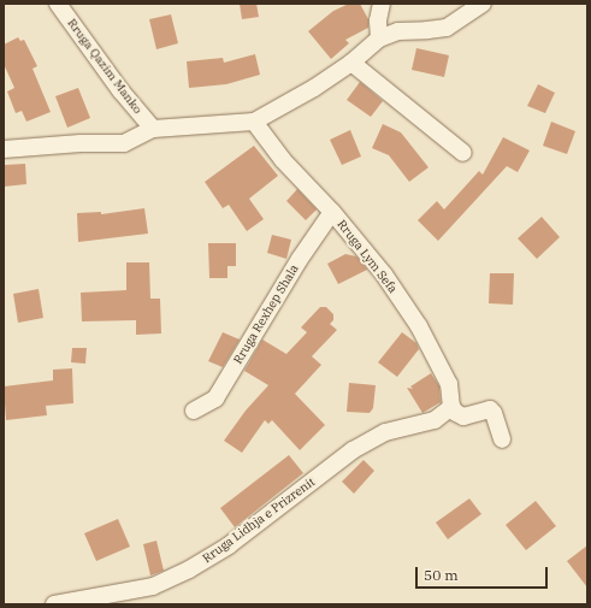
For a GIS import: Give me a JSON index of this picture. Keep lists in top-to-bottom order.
{
  "streets": {
    "street": [
      "Rruga Qazim Manko",
      "Rruga Lym Sefa",
      "Rruga Rexhep Shala",
      "Rruga Lidhja e Prizrenit"
    ]
  },
  "crossings": [
    ["Rruga Lym Sefa", "Rruga Rexhep Shala"],
    ["Rruga Lym Sefa", "Rruga Lidhja e Prizrenit"]
  ],
  "scale_bar": "50 m"
}
